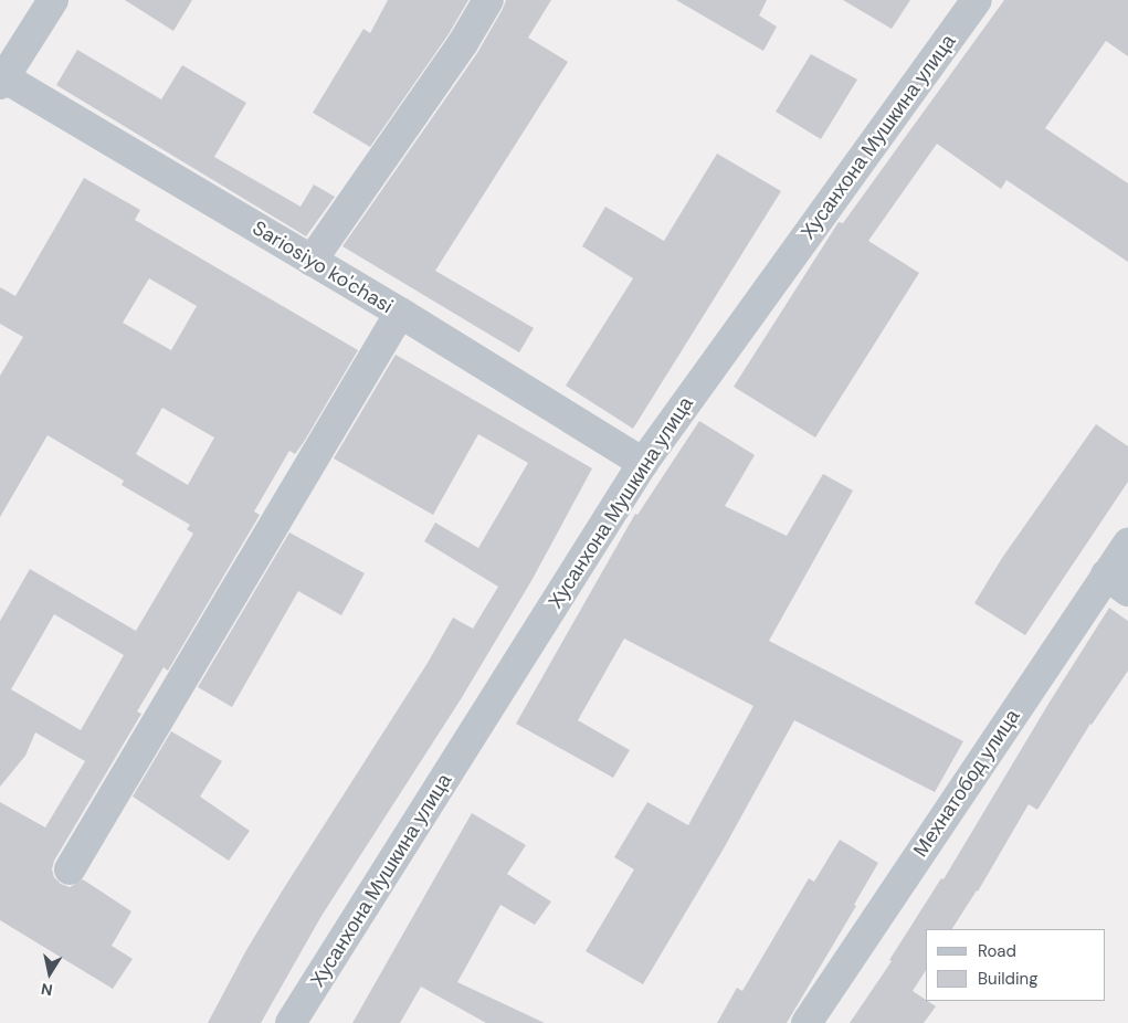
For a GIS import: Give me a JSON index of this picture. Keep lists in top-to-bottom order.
{
  "streets": {
    "street": ["Хусанхона Мушкина улица", "Sariosiyo ko'chasi", "Мехнатобод улица"]
  },
  "crossings": [
    ["Хусанхона Мушкина улица", "Sariosiyo ko'chasi"]
  ],
  "legend": ["Road", "Building"],
  "north": "bottom"
}
